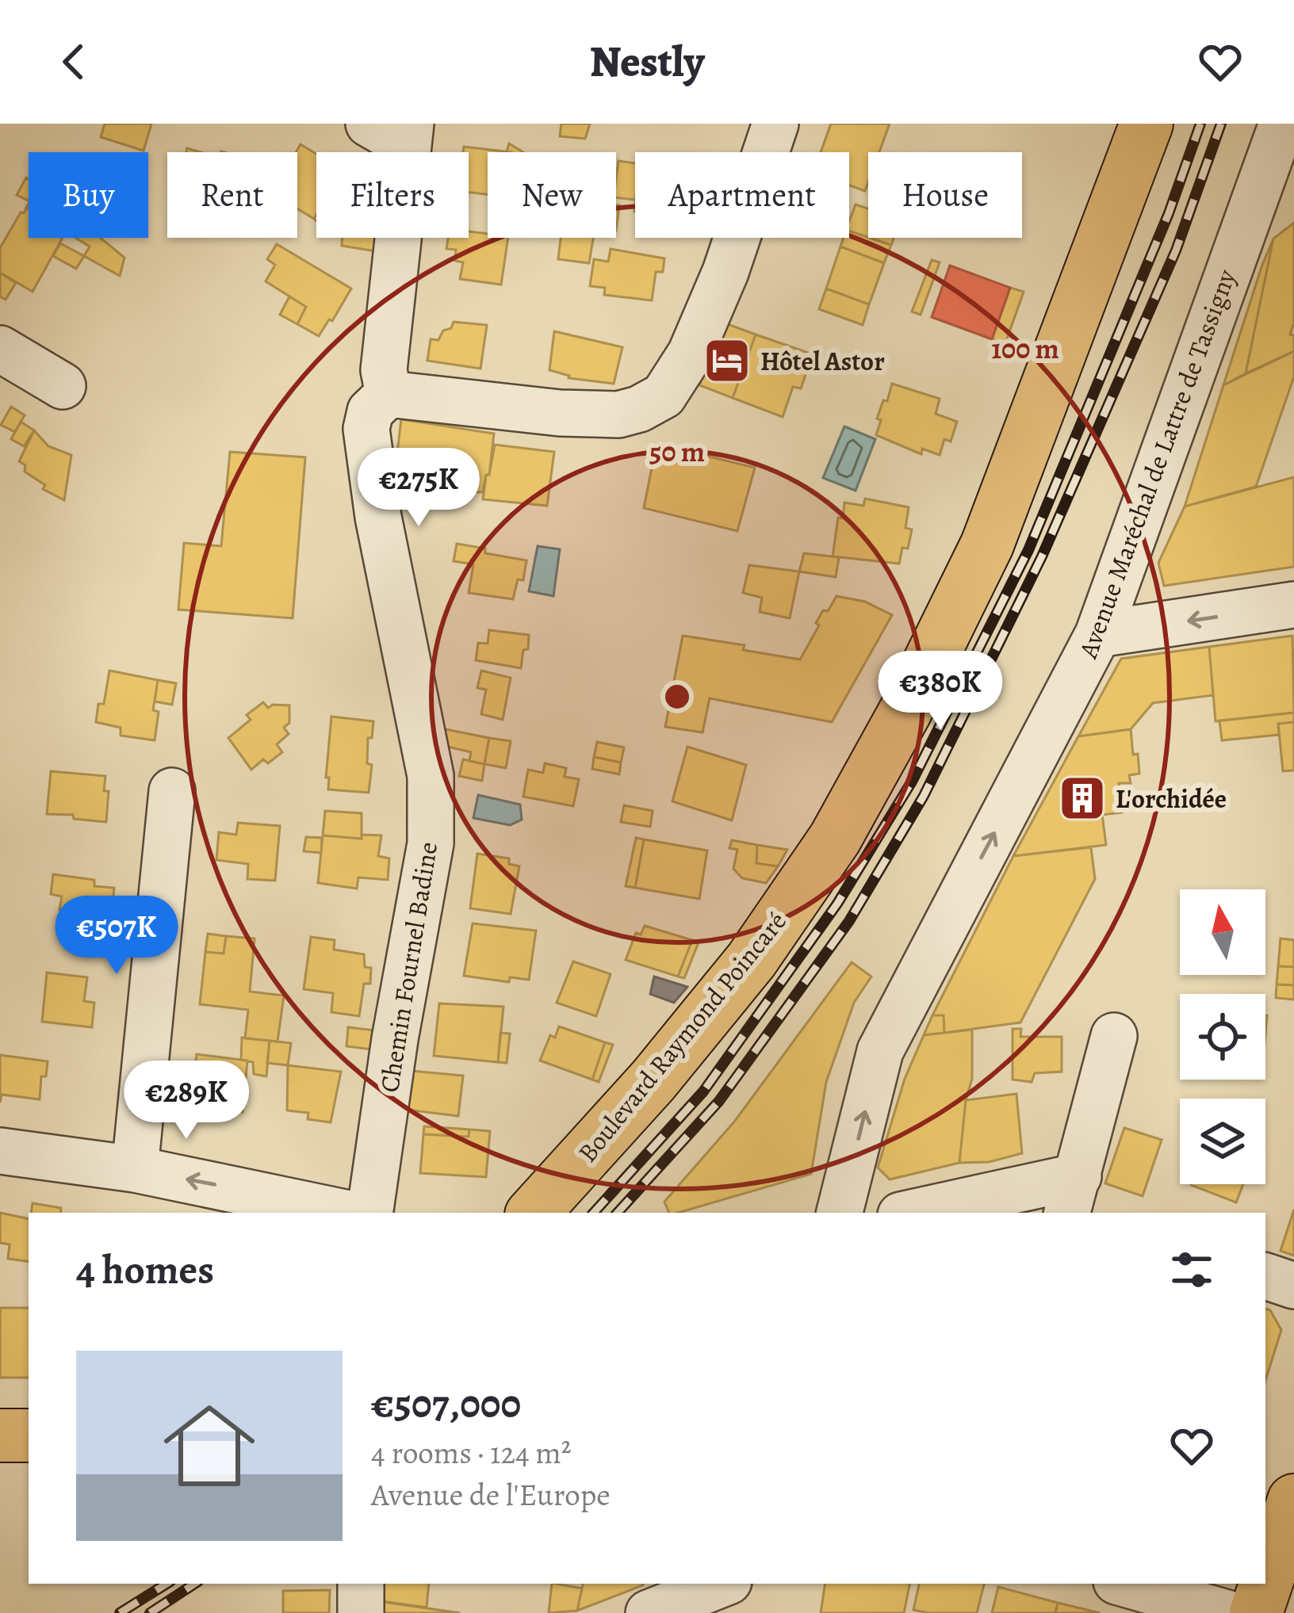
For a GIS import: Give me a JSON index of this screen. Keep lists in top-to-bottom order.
{
  "streets": {
    "main road": ["Boulevard Raymond Poincaré"],
    "street": ["Avenue Maréchal de Lattre de Tassigny", "Chemin Fournel Badine"]
  },
  "one_way": ["Avenue Maréchal de Lattre de Tassigny"],
  "places": {
    "hotel": ["Hôtel Astor"],
    "building": ["L'orchidée"]
  },
  "north": "top",
  "page": {
    "header": "Nestly",
    "chip": [
      "Buy",
      "Rent",
      "Filters",
      "New",
      "Apartment",
      "House"
    ],
    "price": [
      "€275K",
      "€380K",
      "€507K",
      "€289K"
    ],
    "heading": "4 homes",
    "list": [
      {
        "name": "€507,000",
        "note": "4 rooms · 124 m² · Avenue de l'Europe"
      }
    ]
  },
  "rings": ["100 m", "50 m"]
}
